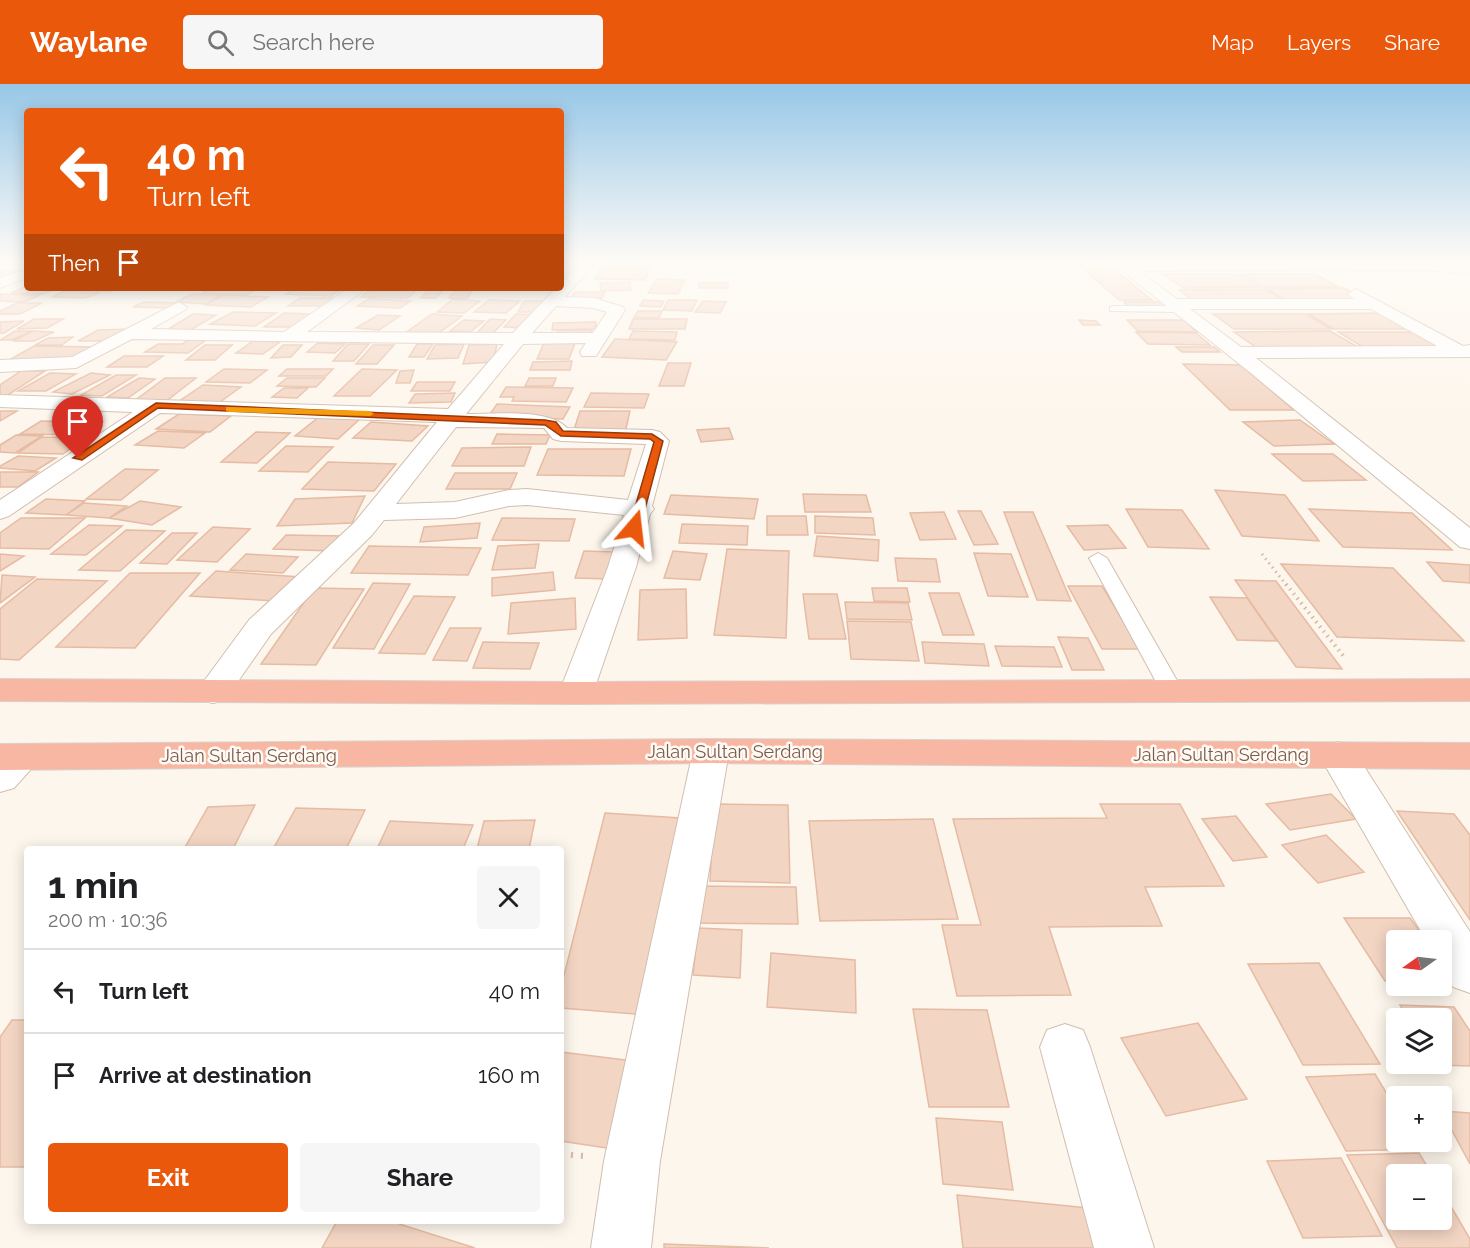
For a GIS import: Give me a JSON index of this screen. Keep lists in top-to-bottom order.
{
  "streets": {
    "highway": ["Jalan Sultan Serdang"]
  },
  "north": "left",
  "page": {
    "header": "Waylane",
    "search": "Search here",
    "nav": ["Map", "Layers", "Share"],
    "turn": ["40 m", "Turn left"],
    "then": "Then",
    "heading": ["1 min", "200 m · 10:36"],
    "map_buttons": ["+", "−"],
    "list": [
      {
        "name": "Turn left",
        "value": "40 m"
      },
      {
        "name": "Arrive at destination",
        "value": "160 m"
      }
    ],
    "buttons": ["Exit", "Share"]
  }
}
